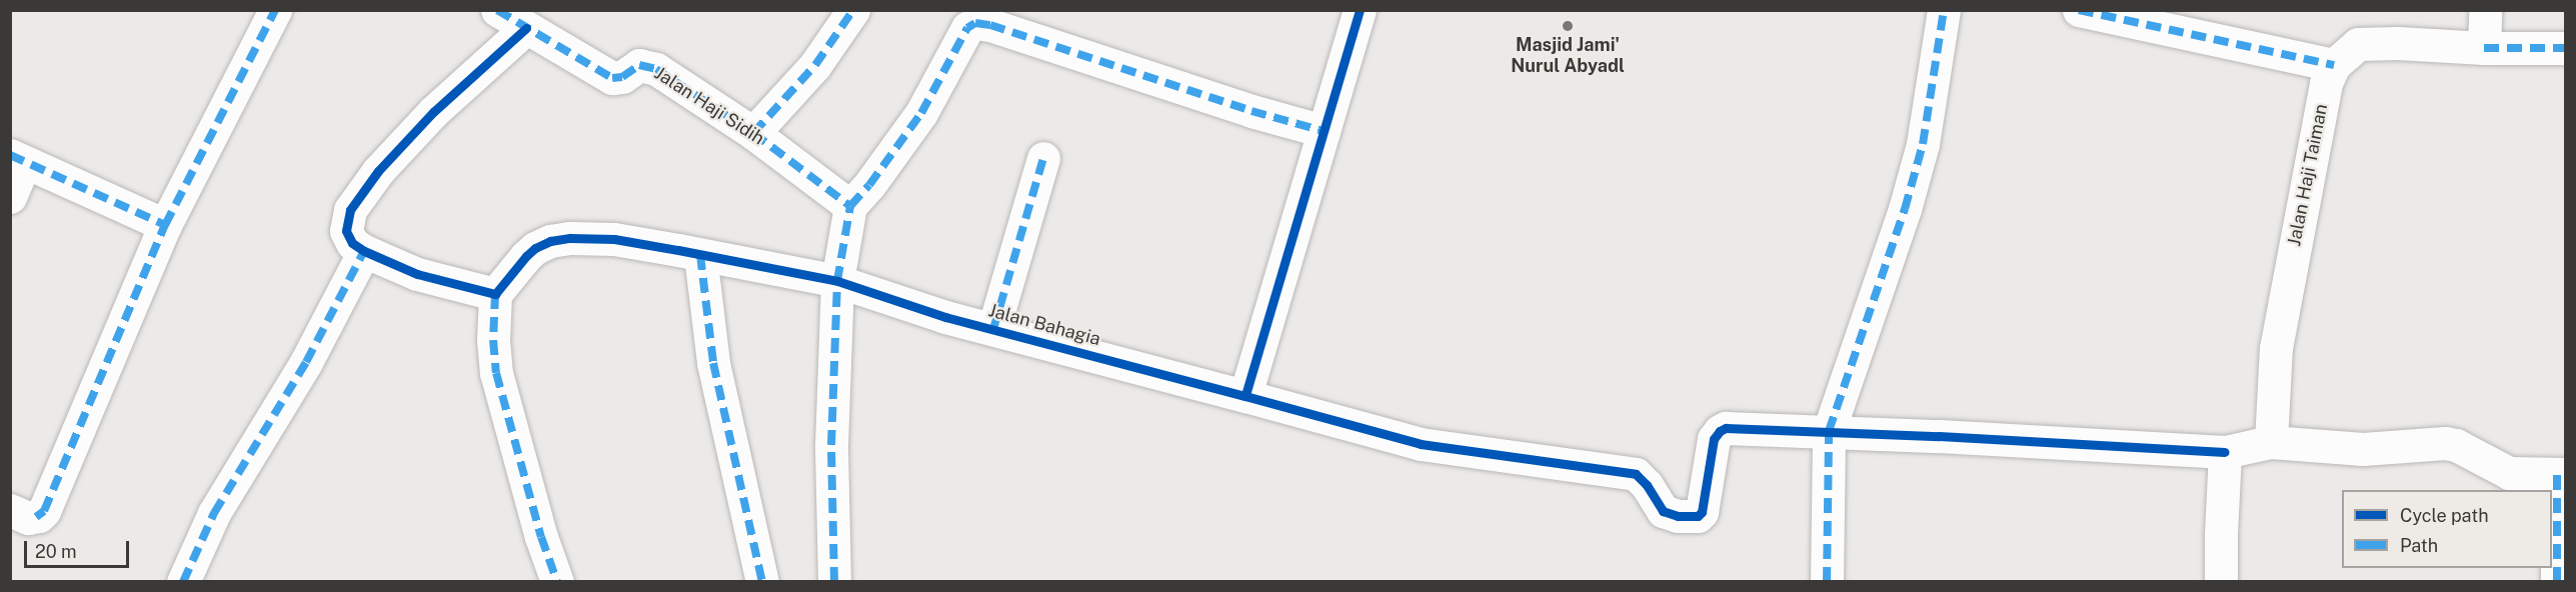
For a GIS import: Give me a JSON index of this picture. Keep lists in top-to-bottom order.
{
  "streets": {
    "street": ["Jalan Haji Sidih", "Jalan Haji Taiman", "Jalan Bahagia"]
  },
  "places": ["Masjid Jami' Nurul Abyadl"],
  "legend": ["Cycle path", "Path"],
  "scale_bar": "20 m"
}
